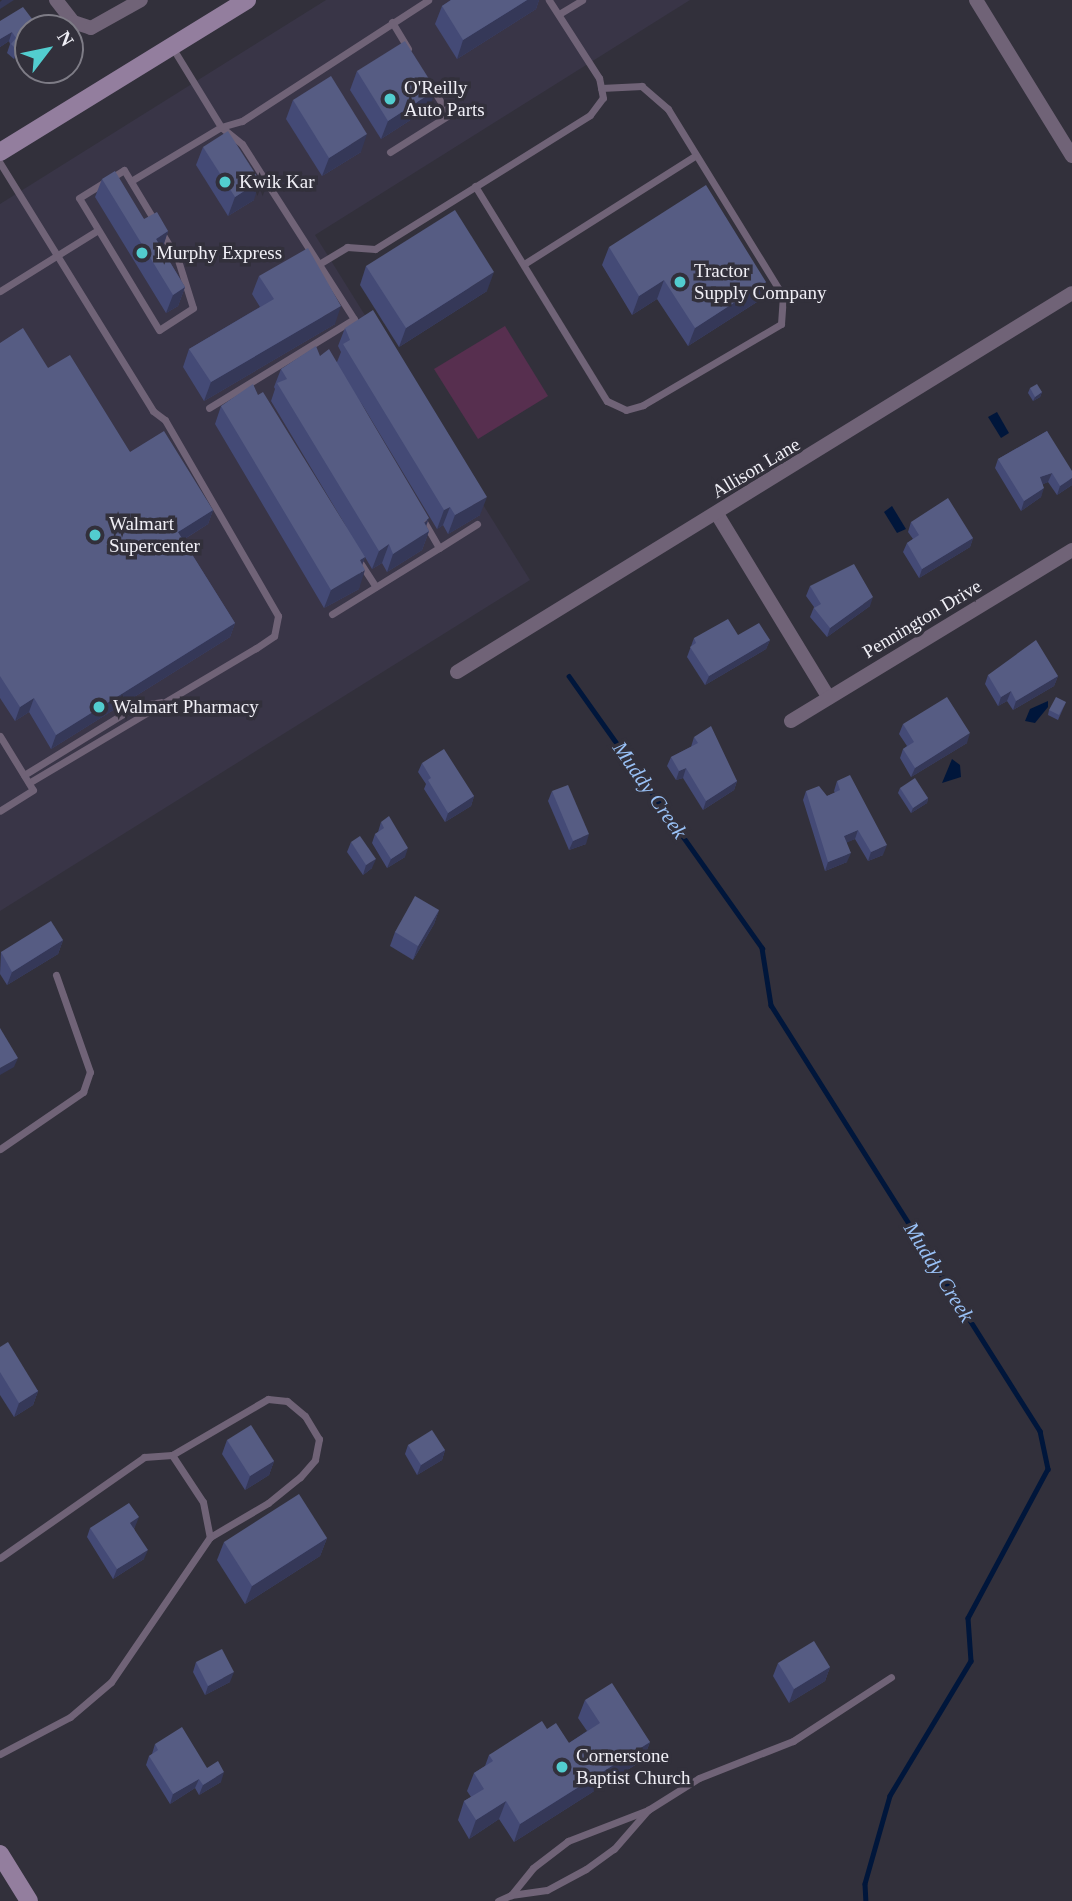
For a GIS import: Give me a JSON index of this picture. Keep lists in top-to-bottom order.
{
  "streets": {
    "street": ["Allison Lane", "Pennington Drive"]
  },
  "water": ["Muddy Creek"],
  "places": [
    "O'Reilly Auto Parts",
    "Kwik Kar",
    "Murphy Express",
    "Tractor Supply Company",
    "Walmart Supercenter",
    "Walmart Pharmacy",
    "Cornerstone Baptist Church"
  ],
  "north": "top right"
}
